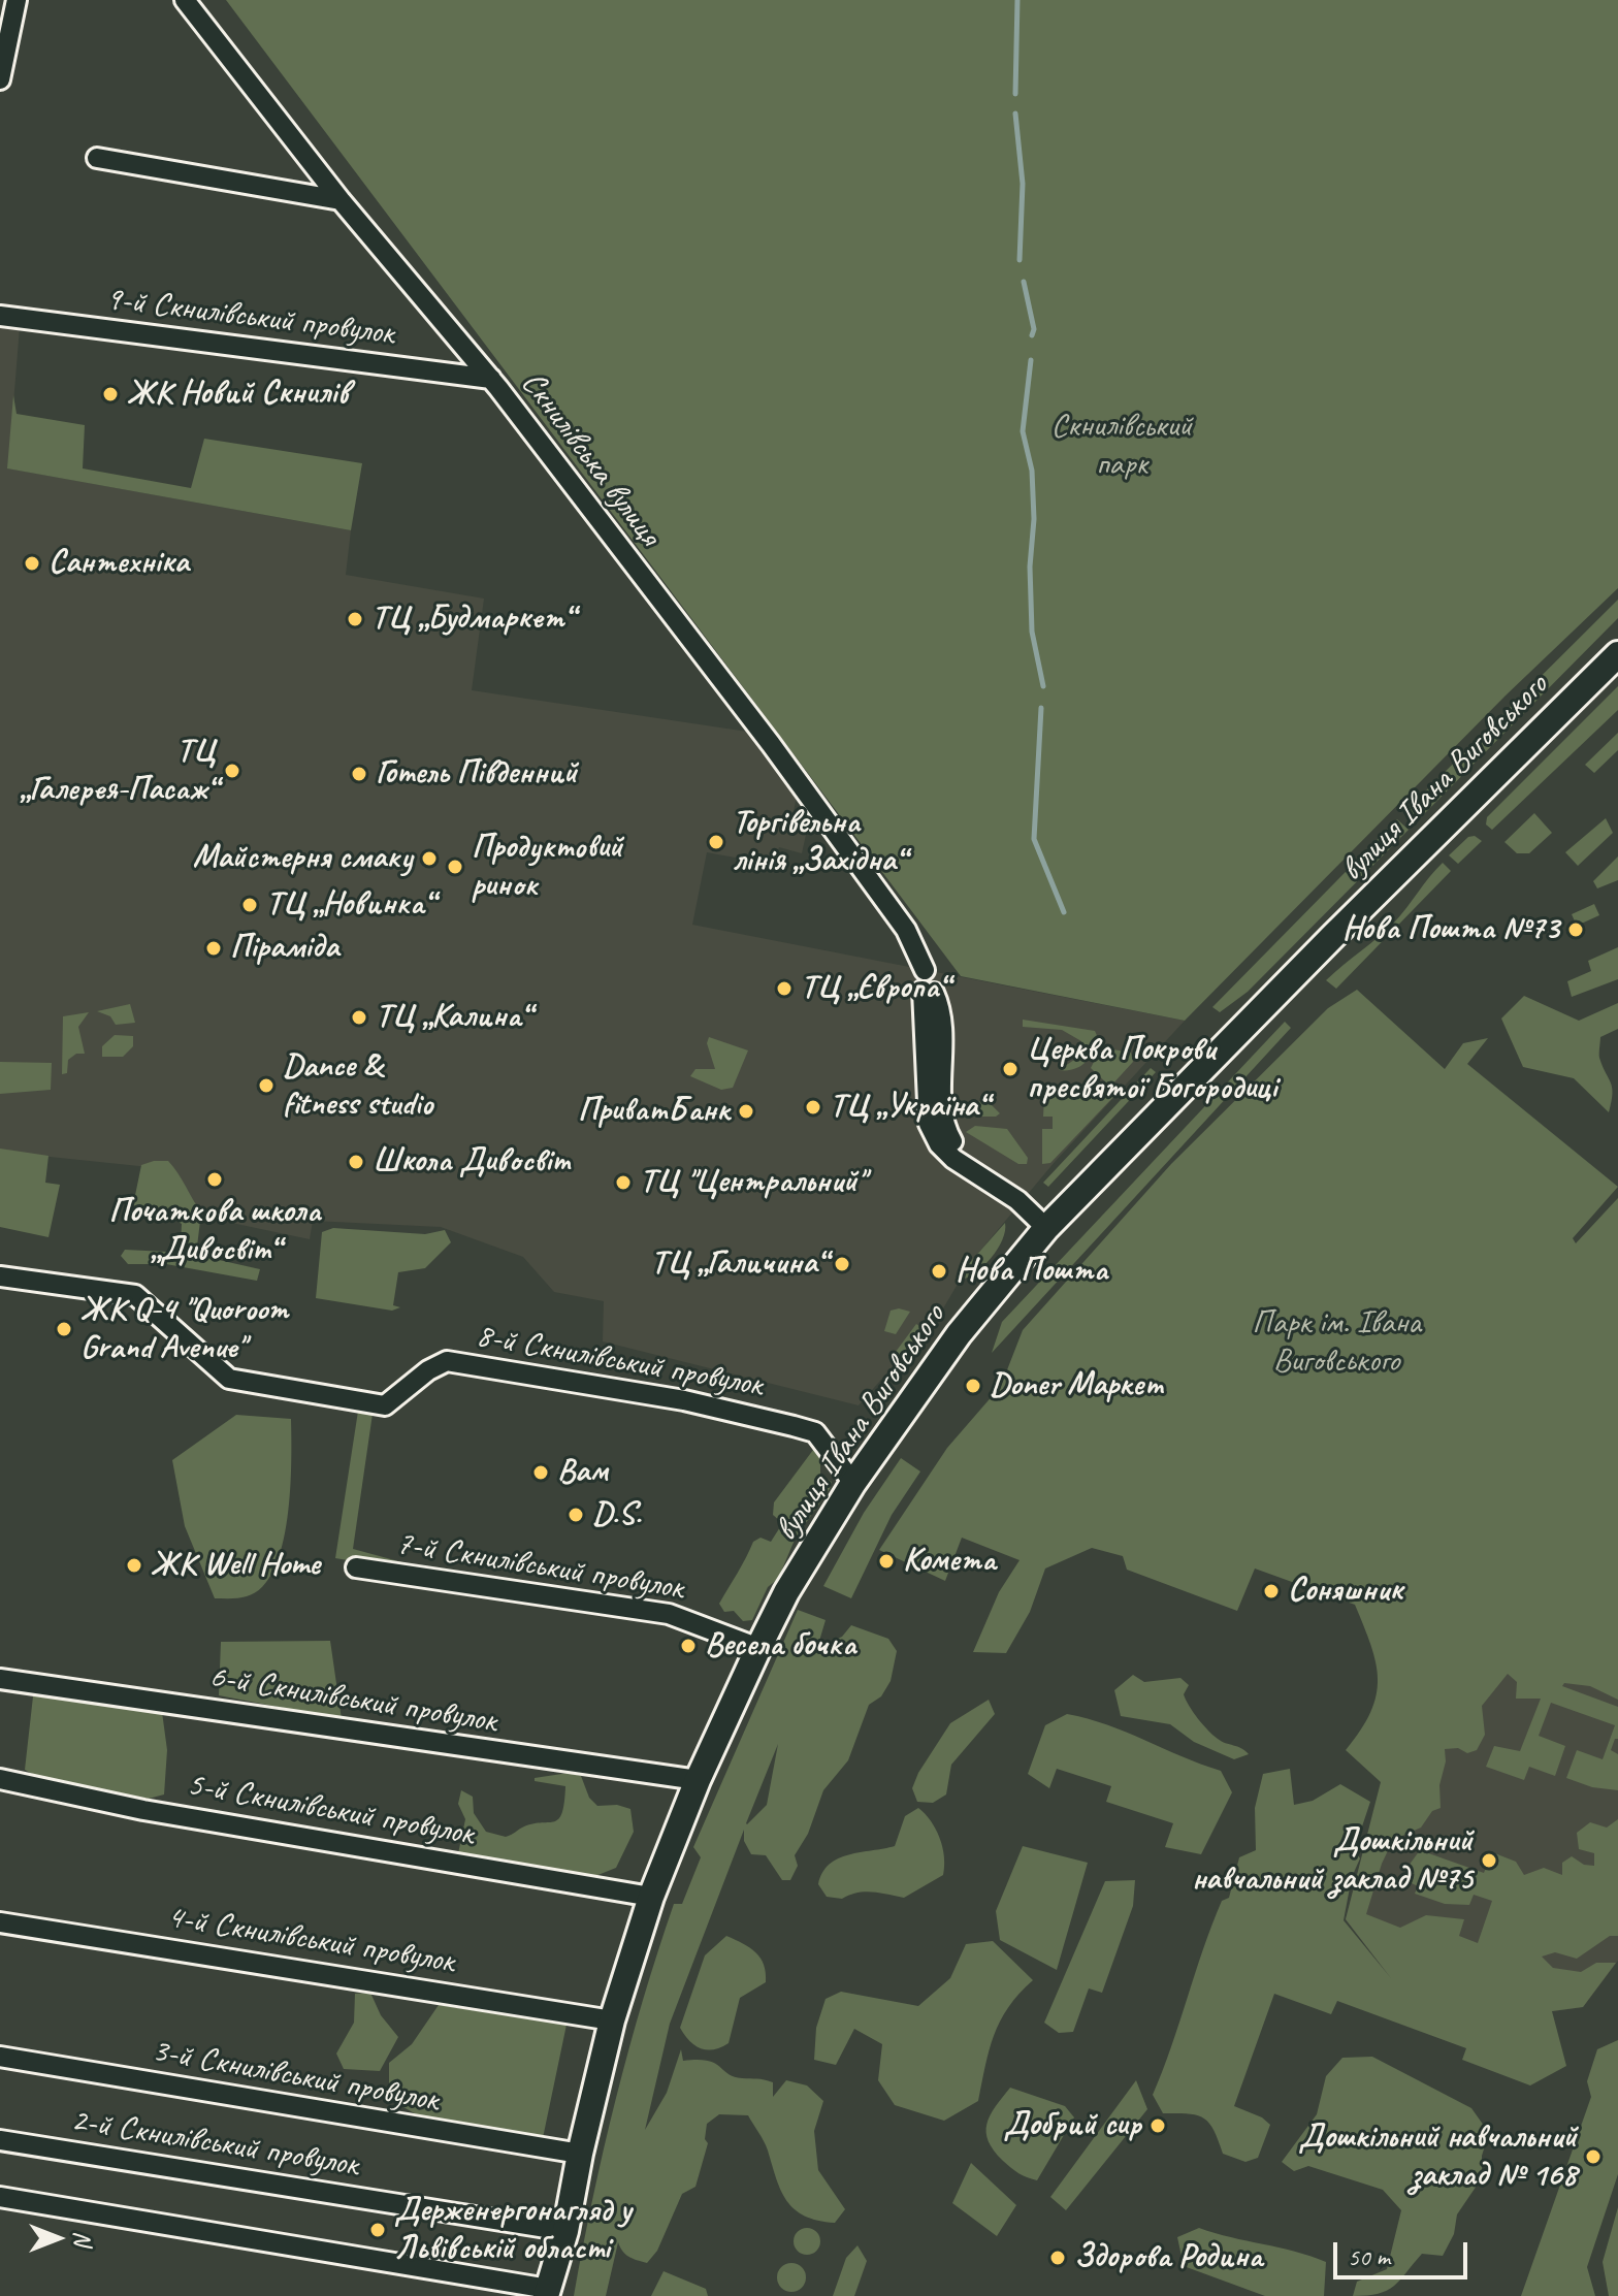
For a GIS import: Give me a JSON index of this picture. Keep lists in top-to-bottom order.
{
  "streets": {
    "main road": ["вулиця Івана Виговського"],
    "street": [
      "9-й Скнилівський провулок",
      "Скнилівська вулиця",
      "8-й Скнилівський провулок",
      "7-й Скнилівський провулок",
      "6-й Скнилівський провулок",
      "5-й Скнилівський провулок",
      "4-й Скнилівський провулок",
      "3-й Скнилівський провулок",
      "2-й Скнилівський провулок"
    ]
  },
  "crossings": [
    ["9-й Скнилівський провулок", "Скнилівська вулиця"],
    ["вулиця Івана Виговського", "8-й Скнилівський провулок"],
    ["вулиця Івана Виговського", "7-й Скнилівський провулок"],
    ["вулиця Івана Виговського", "6-й Скнилівський провулок"],
    ["вулиця Івана Виговського", "5-й Скнилівський провулок"],
    ["вулиця Івана Виговського", "4-й Скнилівський провулок"],
    ["вулиця Івана Виговського", "3-й Скнилівський провулок"],
    ["вулиця Івана Виговського", "2-й Скнилівський провулок"]
  ],
  "parks": ["Скнилівський парк", "Парк ім. Івана Виговського"],
  "places": [
    "ЖК Новий Скнилів",
    "Сантехніка",
    "ТЦ „Будмаркет“",
    "ТЦ „Галерея-Пасаж“",
    "Готель Південний",
    "Торгівельна лінія „Західна“",
    "Майстерня смаку",
    "Продуктовий ринок",
    "ТЦ „Новинка“",
    "Нова Пошта №73",
    "Піраміда",
    "ТЦ „Європа“",
    "ТЦ „Калина“",
    "Церква Покрови пресвятої Богородиці",
    "Dance & fitness studio",
    "ТЦ „Україна“",
    "ПриватБанк",
    "Школа Дивосвіт",
    "Початкова школа „Дивосвіт“",
    "ТЦ \"Центральний\"",
    "ТЦ „Галичина“",
    "Нова Пошта",
    "ЖК Q-4 \"Quoroom Grand Avenue\"",
    "Doner Маркет",
    "Вам",
    "D.S.",
    "Комета",
    "ЖК Well Home",
    "Соняшник",
    "Весела бочка",
    "Дошкільний навчальний заклад №75",
    "Добрий сир",
    "Дошкільний навчальний заклад № 168",
    "Держенергонагляд у Львівській області",
    "Здорова Родина"
  ],
  "scale_bar": "50 m",
  "north": "right"
}
